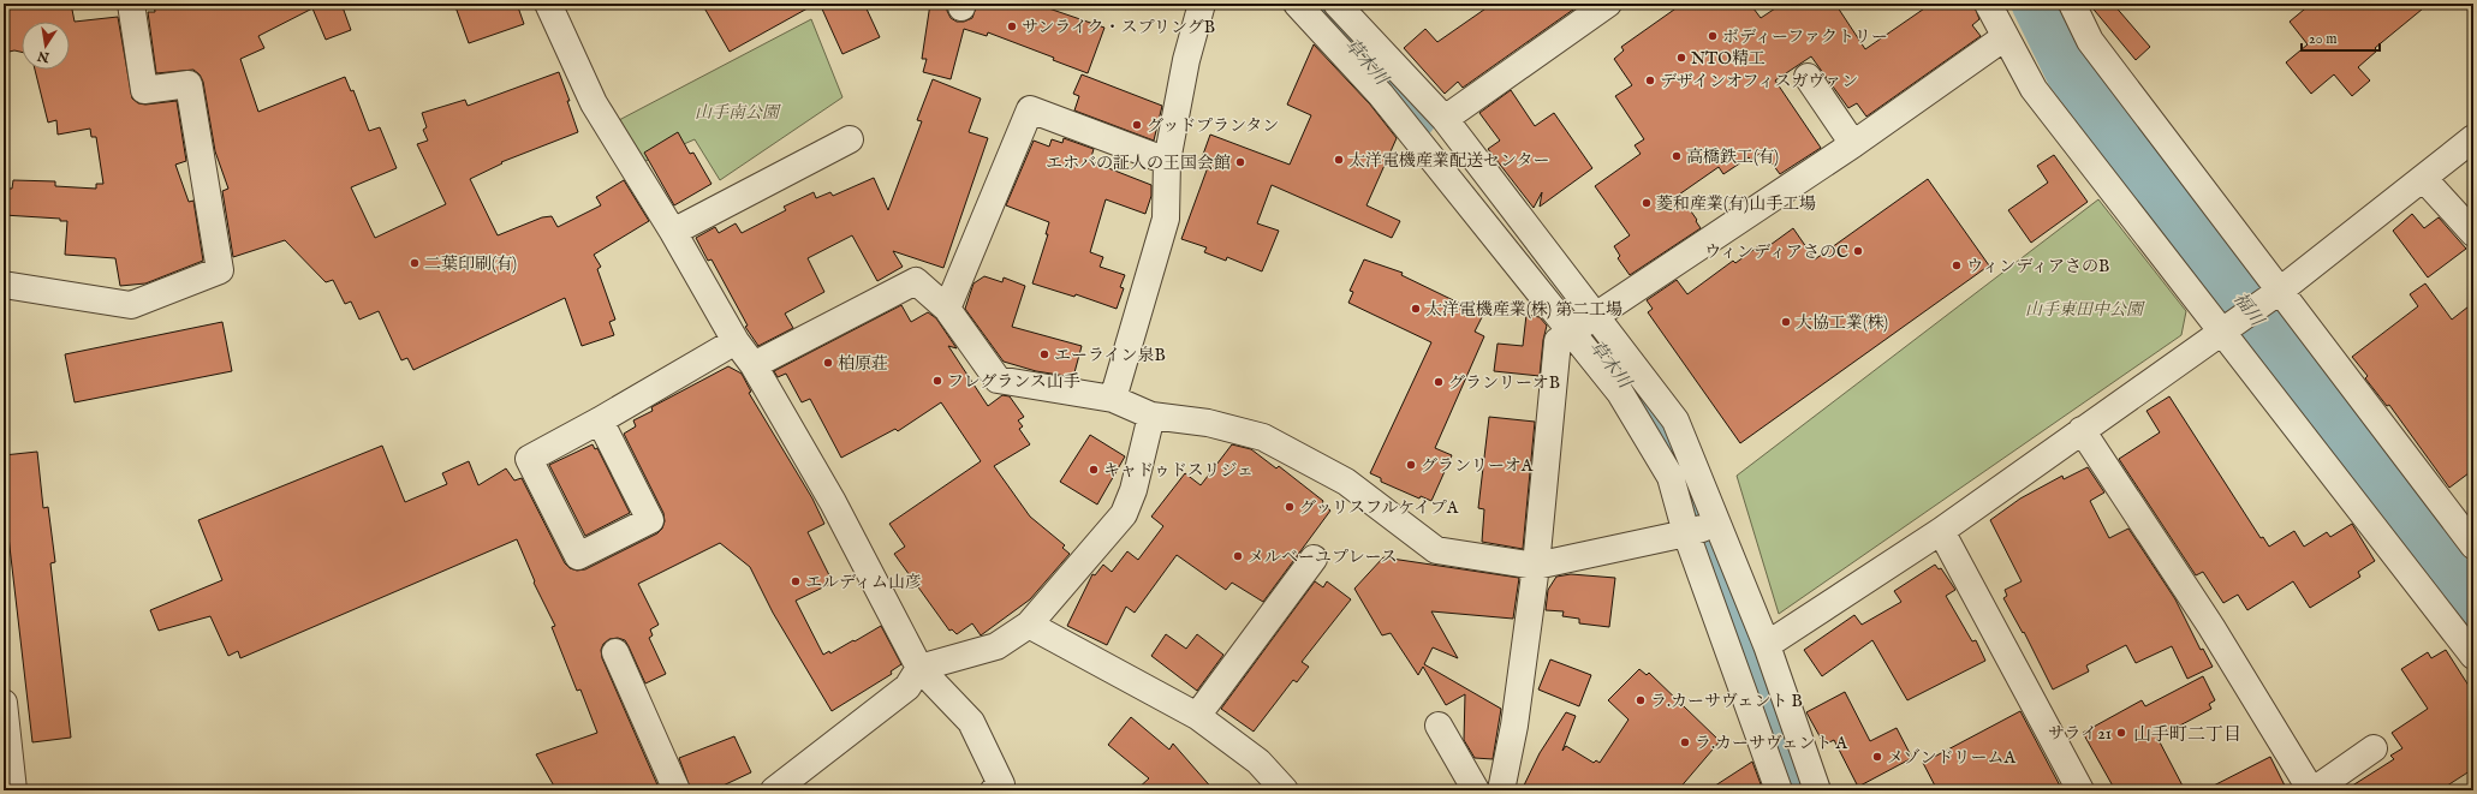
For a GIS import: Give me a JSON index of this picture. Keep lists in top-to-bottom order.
{
  "districts": ["山手町二丁目"],
  "water": ["草木川", "福川"],
  "parks": ["山手南公園", "山手東田中公園"],
  "places": [
    "サンライク・スプリングB",
    "ボディーファクトリー",
    "NTO精工",
    "デザインオフィスガヴァン",
    "グッドプランタン",
    "高橋鉄工(有)",
    "太洋電機産業配送センター",
    "エホバの証人の王国会館",
    "菱和産業(有)山手工場",
    "ウィンディアさのC",
    "二葉印刷(有)",
    "ウィンディアさのB",
    "太洋電機産業(株) 第二工場",
    "大協工業(株)",
    "エーライン泉B",
    "柏原荘",
    "フレグランス山手",
    "グランリーオB",
    "グランリーオA",
    "キャドゥドスリジェ",
    "グッリスフルケイプA",
    "メルベーユプレース",
    "エルディム山彦",
    "ラ.カーサヴェント B",
    "サライ21",
    "ラ.カーサヴェント A",
    "メゾンドリームA"
  ],
  "scale_bar": "20 m",
  "north": "bottom"
}
